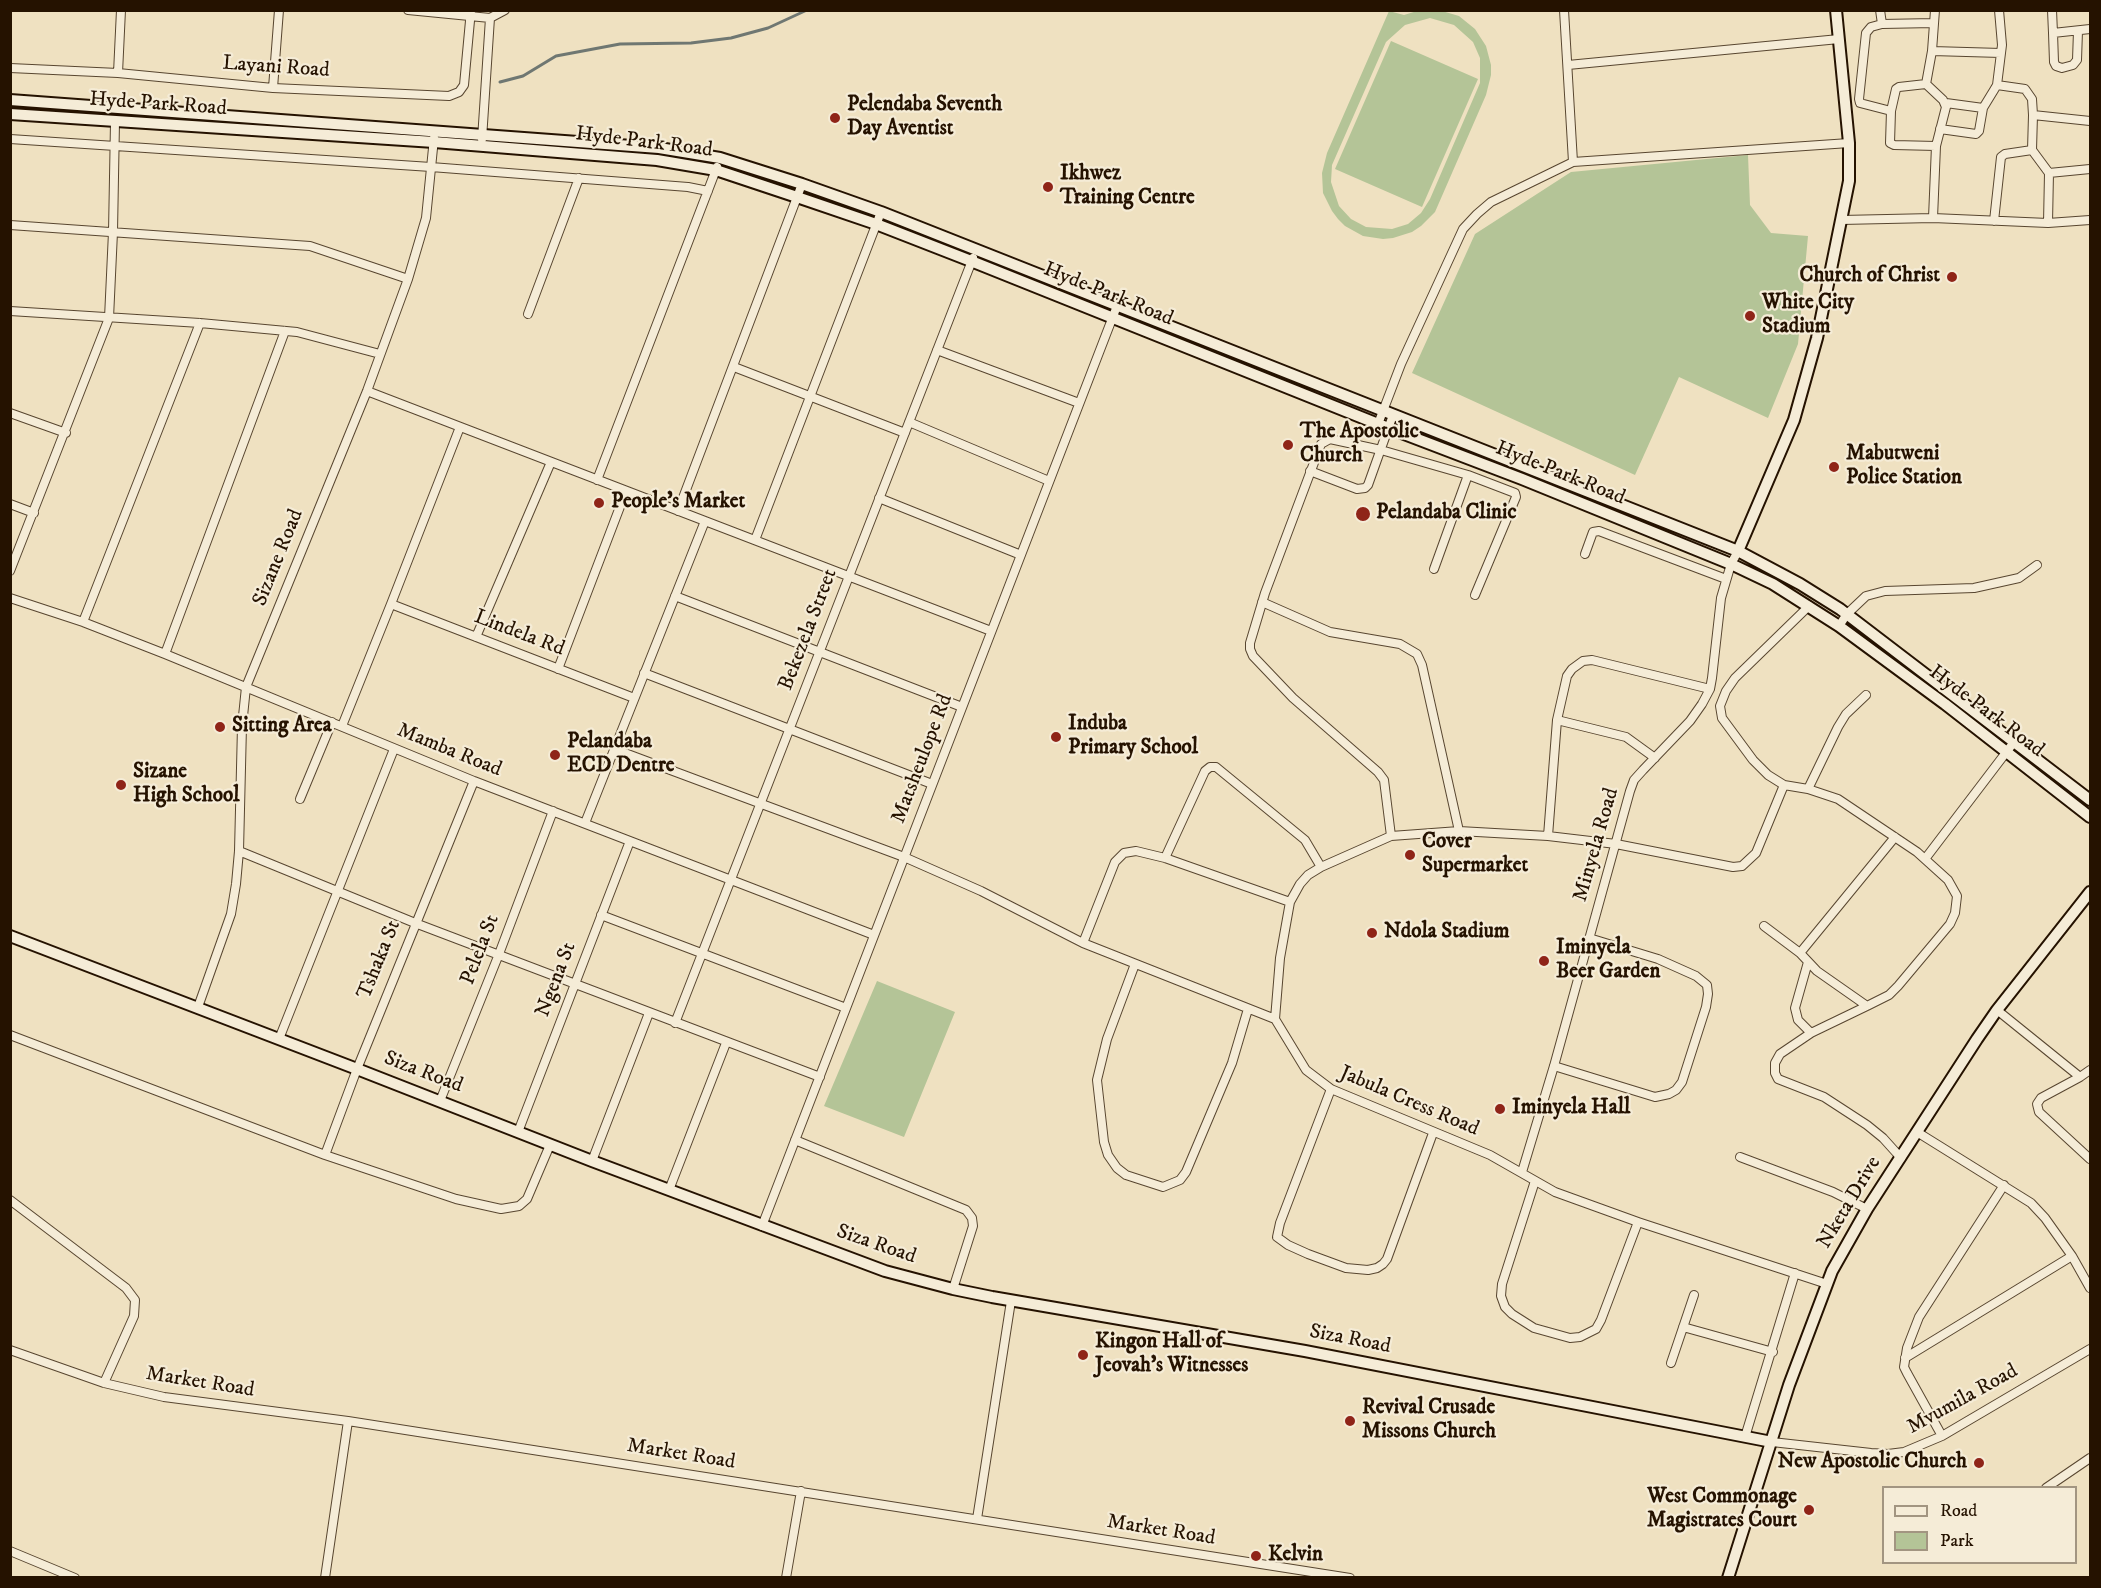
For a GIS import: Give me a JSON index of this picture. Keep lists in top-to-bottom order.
{
  "streets": {
    "street": [
      "Layani Road",
      "Hyde Park Road",
      "Sizane Road",
      "Bekezela Street",
      "Lindela Rd",
      "Mamba Road",
      "Matsheulope Rd",
      "Minyela Road",
      "Pelela St",
      "Tshaka St",
      "Ngena St",
      "Siza Road",
      "Jabula Cress Road",
      "Nketa Drive",
      "Market Road",
      "Mvumila Road"
    ]
  },
  "crossings": [
    ["Hyde Park Road", "Sizane Road"],
    ["Hyde Park Road", "Bekezela Street"],
    ["Hyde Park Road", "Matsheulope Rd"],
    ["Hyde Park Road", "Minyela Road"],
    ["Sizane Road", "Mamba Road"],
    ["Sizane Road", "Siza Road"],
    ["Bekezela Street", "Mamba Road"],
    ["Mamba Road", "Matsheulope Rd"],
    ["Mamba Road", "Pelela St"],
    ["Mamba Road", "Tshaka St"],
    ["Mamba Road", "Ngena St"],
    ["Matsheulope Rd", "Siza Road"],
    ["Minyela Road", "Jabula Cress Road"],
    ["Pelela St", "Siza Road"],
    ["Tshaka St", "Siza Road"],
    ["Ngena St", "Siza Road"],
    ["Siza Road", "Nketa Drive"],
    ["Siza Road", "Mvumila Road"],
    ["Jabula Cress Road", "Nketa Drive"],
    ["Nketa Drive", "Mvumila Road"]
  ],
  "places": [
    "Pelendaba Seventh Day Aventist",
    "Ikhwez Training Centre",
    "Church of Christ",
    "White City Stadium",
    "The Apostolic Church",
    "Mabutweni Police Station",
    "People's Market",
    "Pelandaba Clinic",
    "Sitting Area",
    "Induba Primary School",
    "Pelandaba ECD Dentre",
    "Sizane High School",
    "Cover Supermarket",
    "Ndola Stadium",
    "Iminyela Beer Garden",
    "Iminyela Hall",
    "Kingon Hall of Jeovah's Witnesses",
    "Revival Crusade Missons Church",
    "New Apostolic Church",
    "West Commonage Magistrates Court",
    "Kelvin"
  ],
  "legend": ["Road", "Park"]
}
